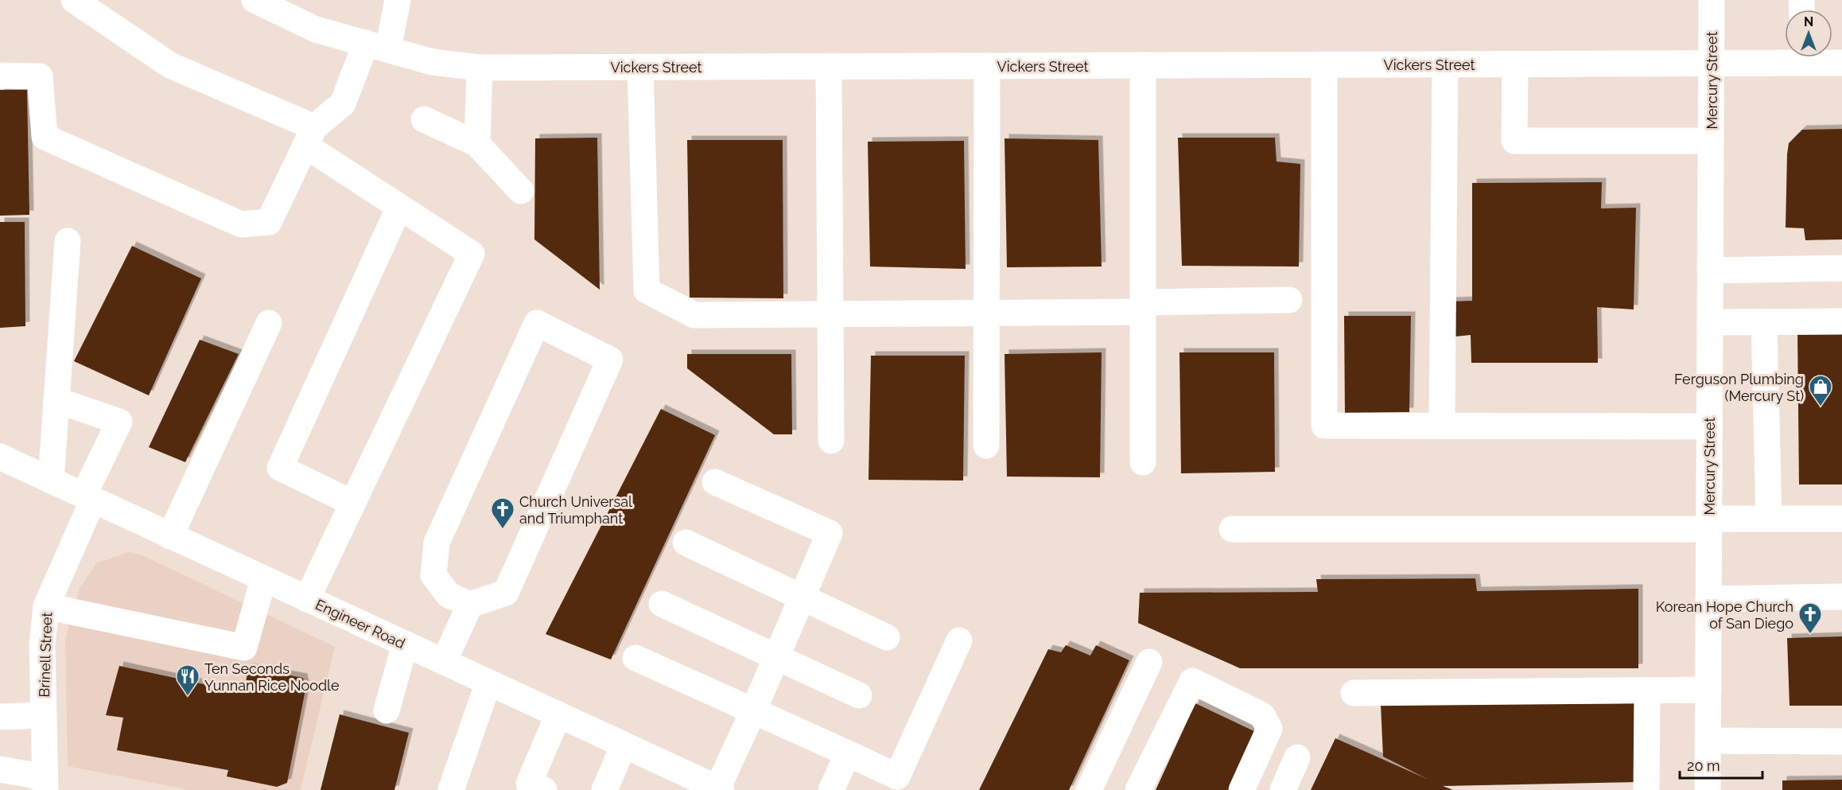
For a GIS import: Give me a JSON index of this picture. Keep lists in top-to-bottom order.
{
  "streets": {
    "street": [
      "Vickers Street",
      "Mercury Street",
      "Engineer Road",
      "Brinell Street"
    ]
  },
  "crossings": [
    ["Vickers Street", "Mercury Street"],
    ["Engineer Road", "Brinell Street"]
  ],
  "places": {
    "shop": ["Ferguson Plumbing (Mercury St)"],
    "church": ["Church Universal and Triumphant", "Korean Hope Church of San Diego"],
    "restaurant": ["Ten Seconds Yunnan Rice Noodle"]
  },
  "scale_bar": "20 m",
  "north": "top"
}
